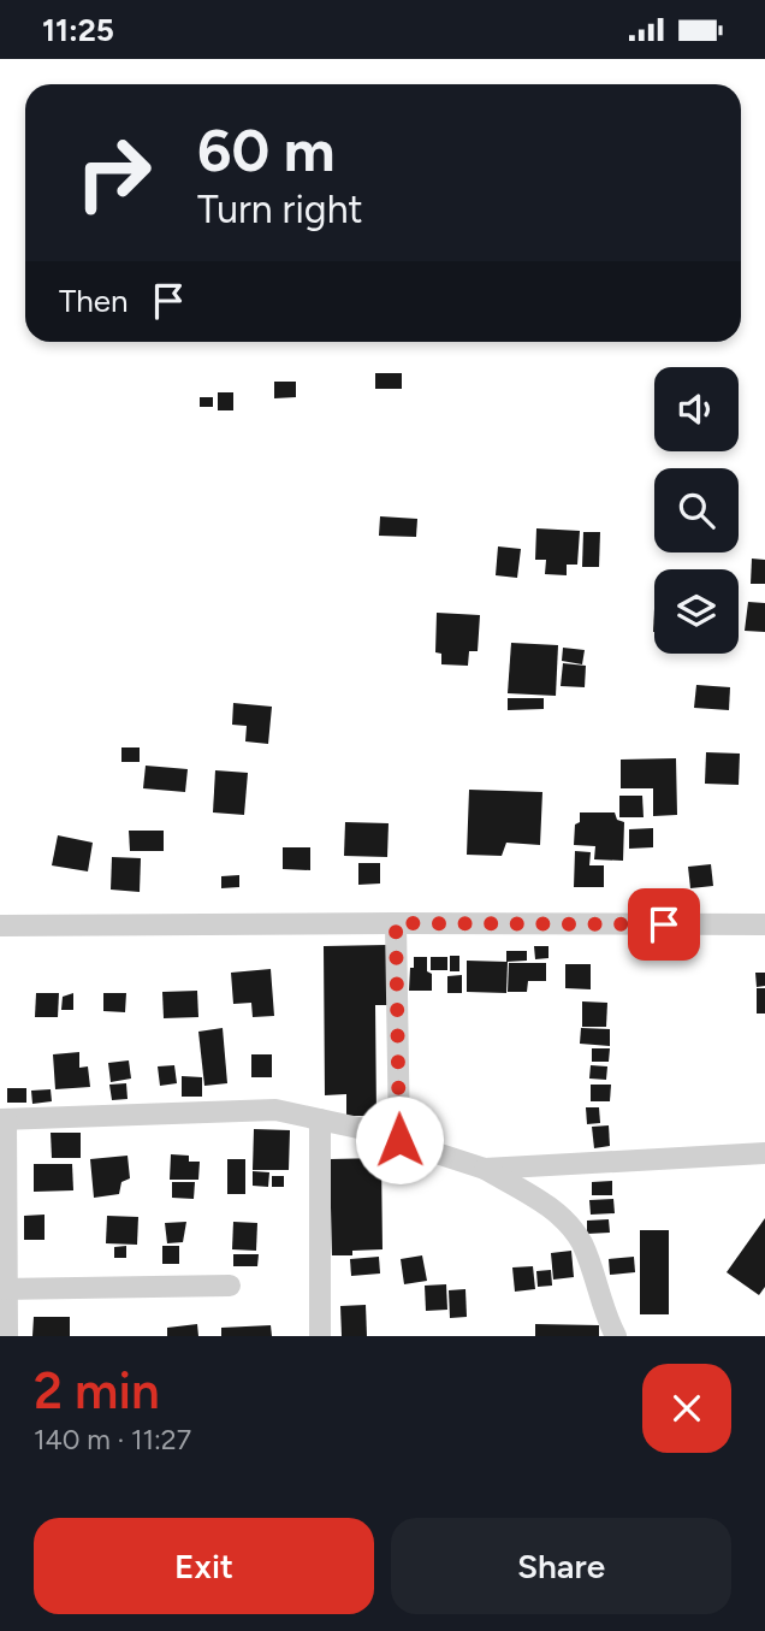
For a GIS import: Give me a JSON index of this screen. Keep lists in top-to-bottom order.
{
  "page": {
    "status": "11:25",
    "turn": ["60 m", "Turn right"],
    "then": "Then",
    "heading": ["2 min", "140 m · 11:27"],
    "buttons": ["Exit", "Share"]
  }
}
